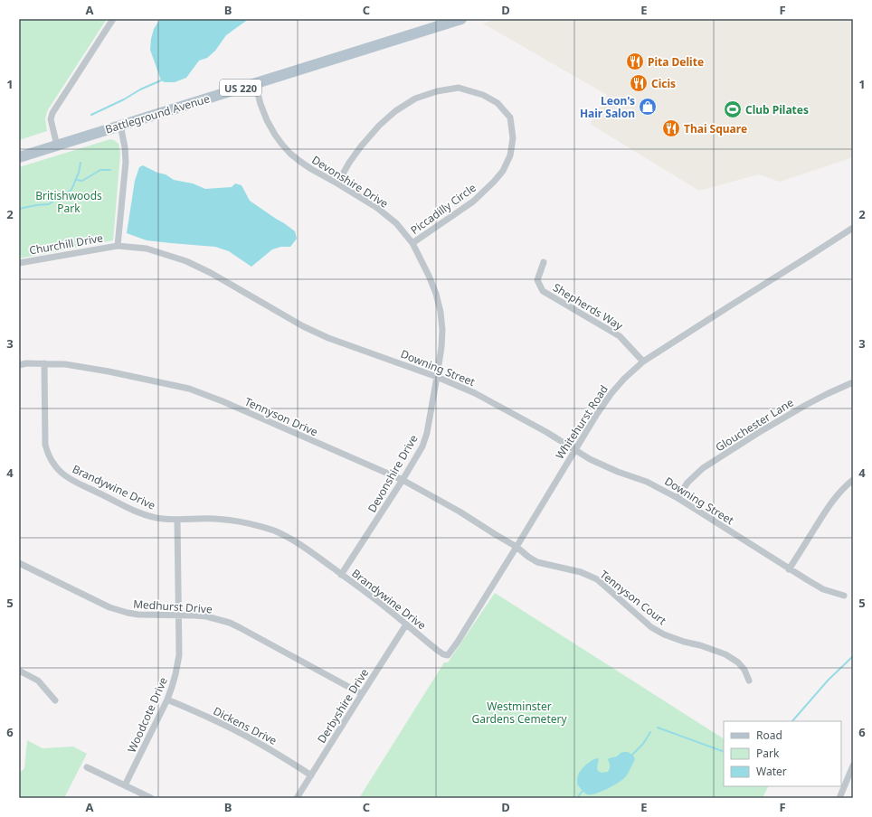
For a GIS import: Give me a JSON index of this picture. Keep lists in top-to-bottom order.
{
  "streets": {
    "main road": ["US 220", "Battleground Avenue"],
    "street": [
      "Devonshire Drive",
      "Piccadilly Circle",
      "Churchill Drive",
      "Shepherds Way",
      "Downing Street",
      "Tennyson Drive",
      "Whitehurst Road",
      "Glouchester Lane",
      "Brandywine Drive",
      "Tennyson Court",
      "Medhurst Drive",
      "Derbyshire Drive",
      "Woodcote Drive",
      "Dickens Drive"
    ]
  },
  "crossings": [
    ["Battleground Avenue", "Devonshire Drive"],
    ["Devonshire Drive", "Piccadilly Circle"],
    ["Devonshire Drive", "Downing Street"],
    ["Devonshire Drive", "Tennyson Drive"],
    ["Devonshire Drive", "Brandywine Drive"],
    ["Churchill Drive", "Downing Street"],
    ["Shepherds Way", "Whitehurst Road"],
    ["Downing Street", "Whitehurst Road"],
    ["Downing Street", "Glouchester Lane"],
    ["Tennyson Drive", "Whitehurst Road"],
    ["Tennyson Drive", "Brandywine Drive"],
    ["Tennyson Drive", "Tennyson Court"],
    ["Whitehurst Road", "Brandywine Drive"],
    ["Whitehurst Road", "Tennyson Court"],
    ["Brandywine Drive", "Derbyshire Drive"],
    ["Brandywine Drive", "Woodcote Drive"],
    ["Medhurst Drive", "Derbyshire Drive"],
    ["Medhurst Drive", "Woodcote Drive"],
    ["Derbyshire Drive", "Dickens Drive"],
    ["Woodcote Drive", "Dickens Drive"]
  ],
  "parks": ["Britishwoods Park", "Westminster Gardens Cemetery"],
  "places": {
    "restaurant": ["Pita Delite", "Cicis", "Thai Square"],
    "shop": ["Leon's Hair Salon"],
    "sports": ["Club Pilates"]
  },
  "legend": ["Road", "Park", "Water"],
  "grid": {
    "columns": [
      "A",
      "B",
      "C",
      "D",
      "E",
      "F"
    ],
    "rows": [
      "1",
      "2",
      "3",
      "4",
      "5",
      "6"
    ]
  }
}
